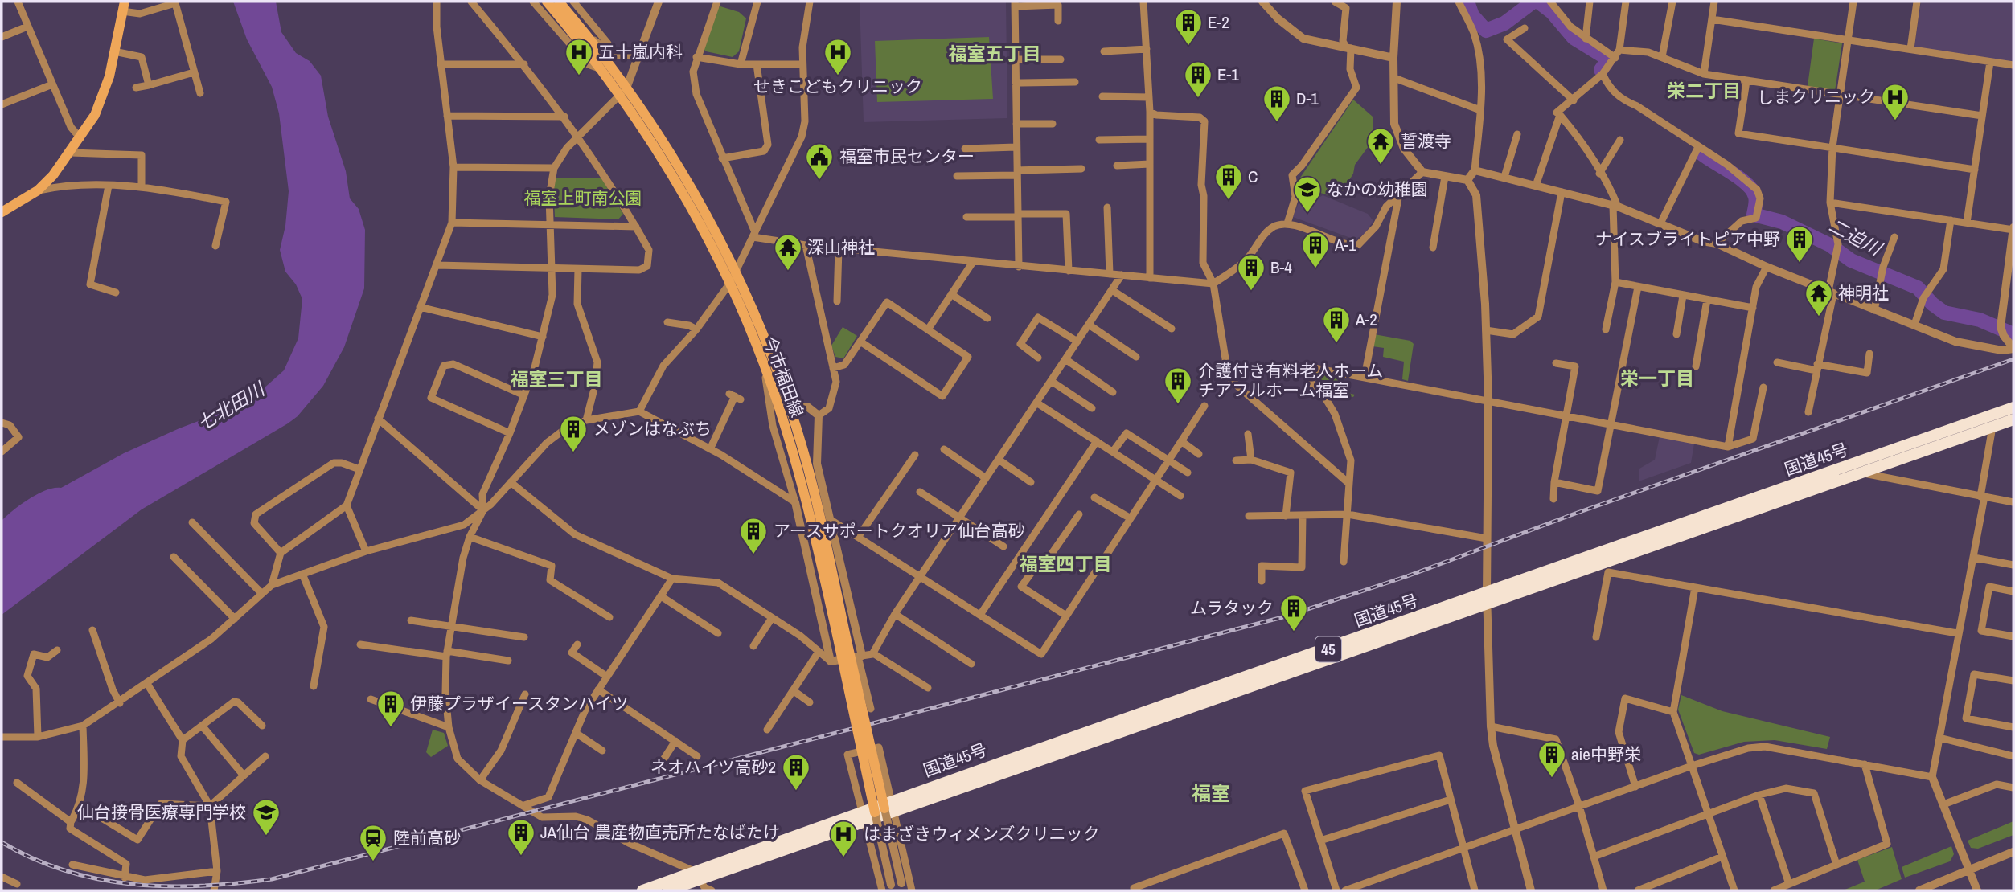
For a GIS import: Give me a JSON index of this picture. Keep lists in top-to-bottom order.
{
  "streets": {
    "highway": ["国道45号", "45"],
    "main road": ["今市福田線"]
  },
  "crossings": [
    ["今市福田線", "国道45号"]
  ],
  "districts": [
    "福室五丁目",
    "栄二丁目",
    "栄一丁目",
    "福室三丁目",
    "福室四丁目",
    "福室"
  ],
  "water": ["二迫川", "七北田川"],
  "parks": ["福室上町南公園"],
  "places": {
    "building": [
      "E-2",
      "E-1",
      "D-1",
      "C",
      "ナイスブライトピア中野",
      "A-1",
      "B-4",
      "A-2",
      "介護付き有料老人ホーム チアフルホーム福室",
      "メゾンはなぶち",
      "アースサポートクオリア仙台高砂",
      "ムラタック",
      "伊藤プラザイースタンハイツ",
      "aie中野栄",
      "ネオハイツ高砂2",
      "JA仙台 農産物直売所たなばたけ"
    ],
    "hospital": [
      "五十嵐内科",
      "せきこどもクリニック",
      "しまクリニック",
      "はまざきウィメンズクリニック"
    ],
    "temple": ["誓渡寺", "深山神社", "神明社"],
    "public building": ["福室市民センター"],
    "school or university": ["なかの幼稚園", "仙台接骨医療専門学校"],
    "station": ["陸前高砂"]
  }
}
